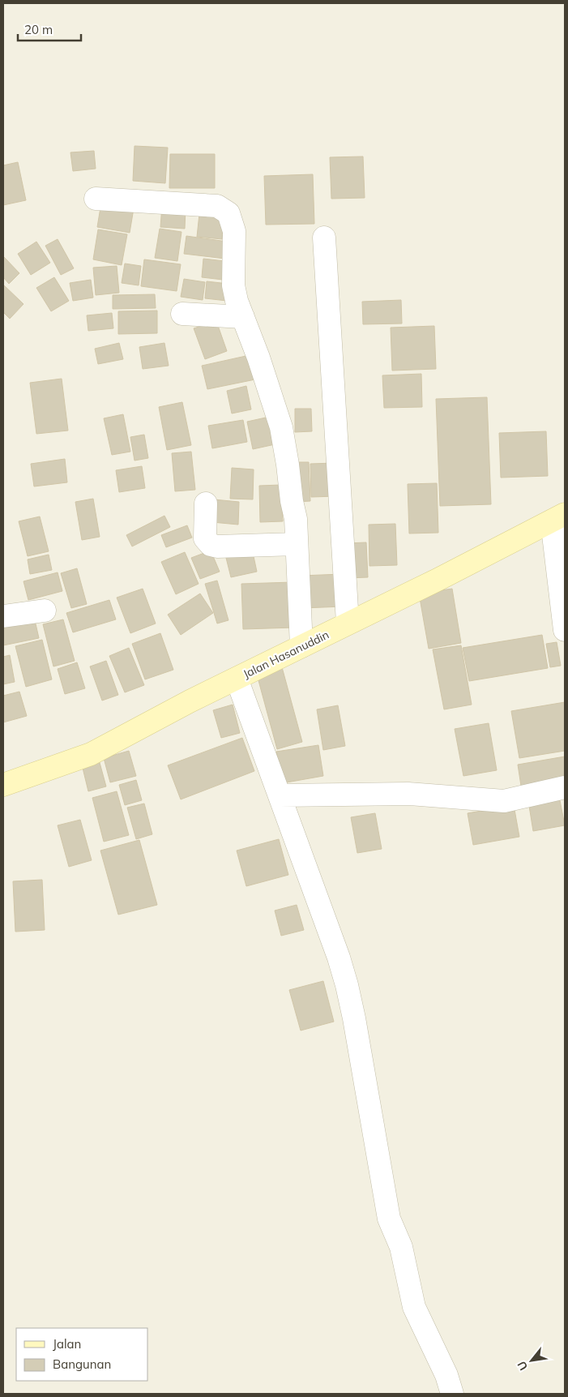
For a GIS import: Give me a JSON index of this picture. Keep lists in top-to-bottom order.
{
  "streets": {
    "street": ["Jalan Hasanuddin"]
  },
  "legend": ["Jalan", "Bangunan"],
  "scale_bar": "20 m",
  "north": "bottom left"
}
